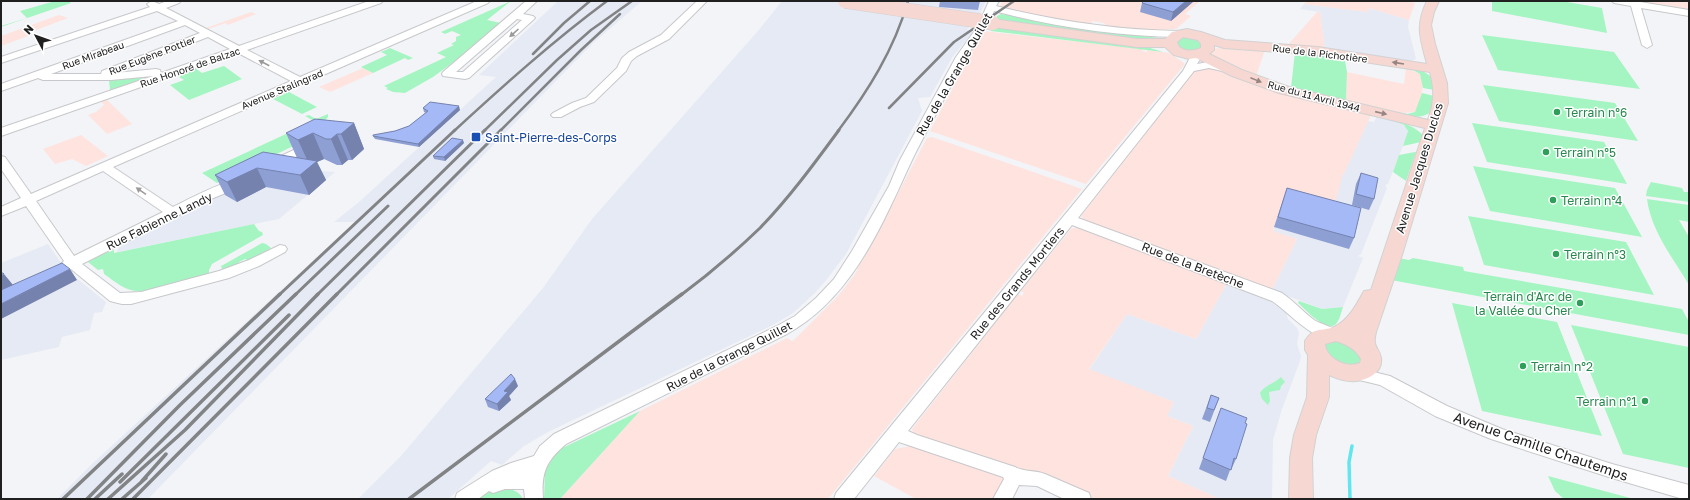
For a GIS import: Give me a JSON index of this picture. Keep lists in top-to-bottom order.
{
  "streets": {
    "main road": ["Rue de la Pichotière", "Rue du 11 Avril 1944", "Avenue Jacques Duclos"],
    "street": [
      "Rue Mirabeau",
      "Rue Eugène Pottier",
      "Rue Honoré de Balzac",
      "Rue de la Grange Quillet",
      "Avenue Stalingrad",
      "Rue Fabienne Landy",
      "Rue de la Bretèche",
      "Rue des Grands Mortiers",
      "Avenue Camille Chautemps"
    ]
  },
  "crossings": [
    ["Rue de la Pichotière", "Rue du 11 Avril 1944"],
    ["Rue de la Pichotière", "Avenue Jacques Duclos"],
    ["Rue du 11 Avril 1944", "Avenue Jacques Duclos"],
    ["Rue du 11 Avril 1944", "Rue des Grands Mortiers"],
    ["Avenue Jacques Duclos", "Rue de la Bretèche"],
    ["Avenue Jacques Duclos", "Avenue Camille Chautemps"],
    ["Rue de la Bretèche", "Rue des Grands Mortiers"]
  ],
  "one_way": ["Rue de la Pichotière", "Rue du 11 Avril 1944"],
  "places": {
    "other": [
      "Terrain n°6",
      "Terrain n°5",
      "Terrain n°4",
      "Terrain n°3",
      "Terrain d'Arc de la Vallée du Cher",
      "Terrain n°2",
      "Terrain n°1"
    ],
    "transit": ["Saint-Pierre-des-Corps"]
  },
  "north": "top left"
}
